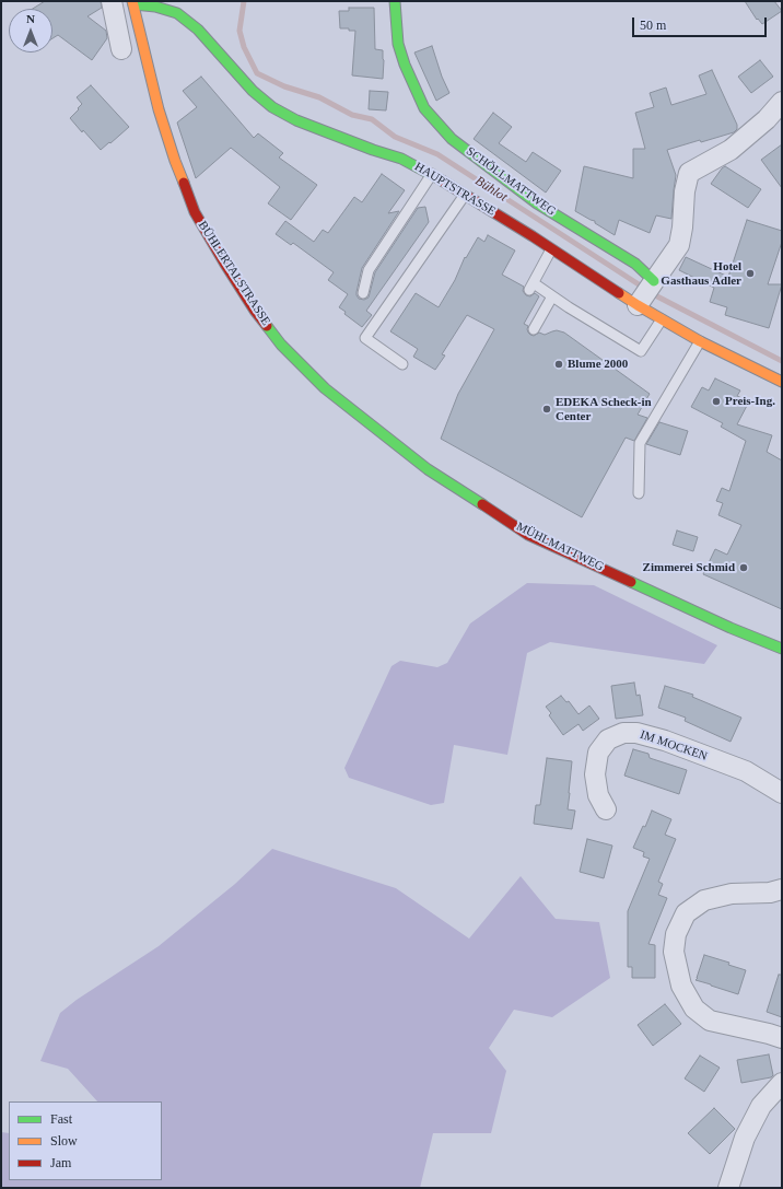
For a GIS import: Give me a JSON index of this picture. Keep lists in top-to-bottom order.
{
  "streets": {
    "street": [
      "SCHÖLLMATTWEG",
      "HAUPTSTRASSE",
      "BÜHLERTALSTRASSE",
      "MÜHLMATTWEG",
      "IM MOCKEN"
    ]
  },
  "crossings": [
    ["SCHÖLLMATTWEG", "HAUPTSTRASSE"],
    ["HAUPTSTRASSE", "BÜHLERTALSTRASSE"],
    ["BÜHLERTALSTRASSE", "MÜHLMATTWEG"]
  ],
  "water": ["Bühlot"],
  "places": [
    "Hotel Gasthaus Adler",
    "Blume 2000",
    "Preis-Ing.",
    "EDEKA Scheck-in Center",
    "Zimmerei Schmid"
  ],
  "legend": ["Fast", "Slow", "Jam"],
  "scale_bar": "50 m",
  "north": "top"
}
